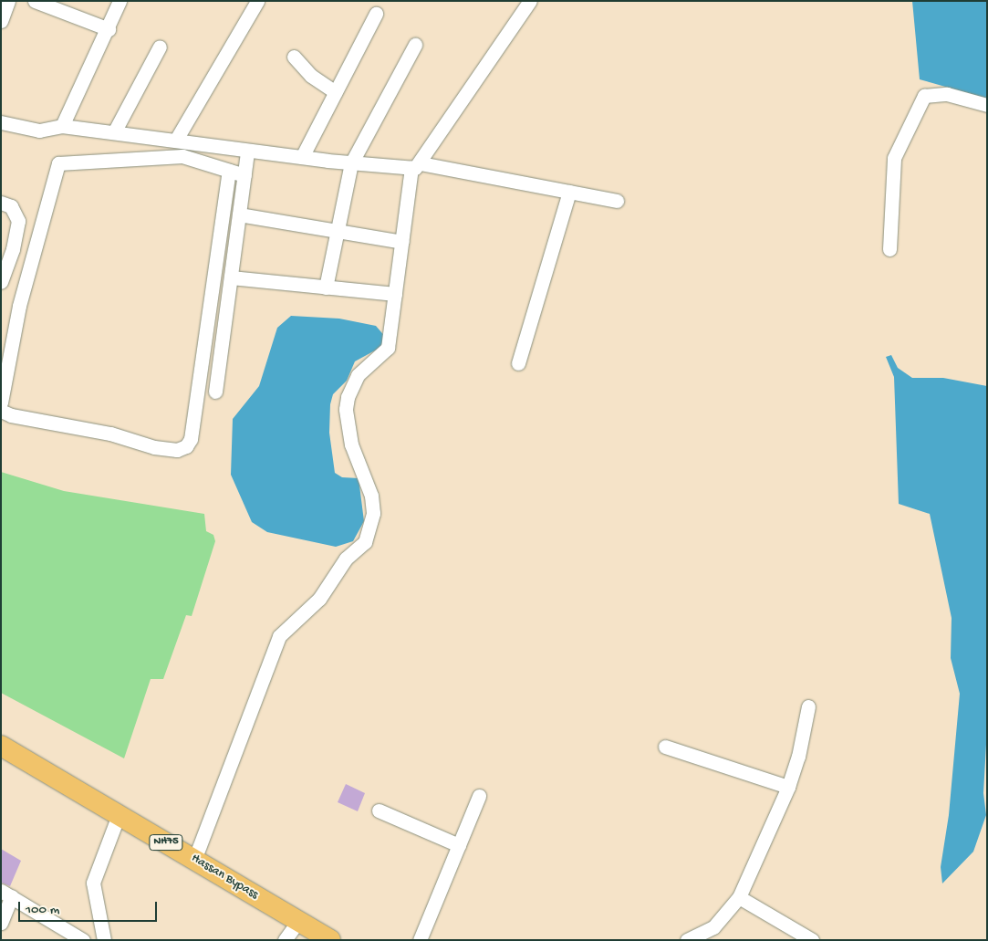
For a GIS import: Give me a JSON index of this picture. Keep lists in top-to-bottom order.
{
  "streets": {
    "highway": ["NH75", "Hassan Bypass"]
  },
  "scale_bar": "100 m"
}
